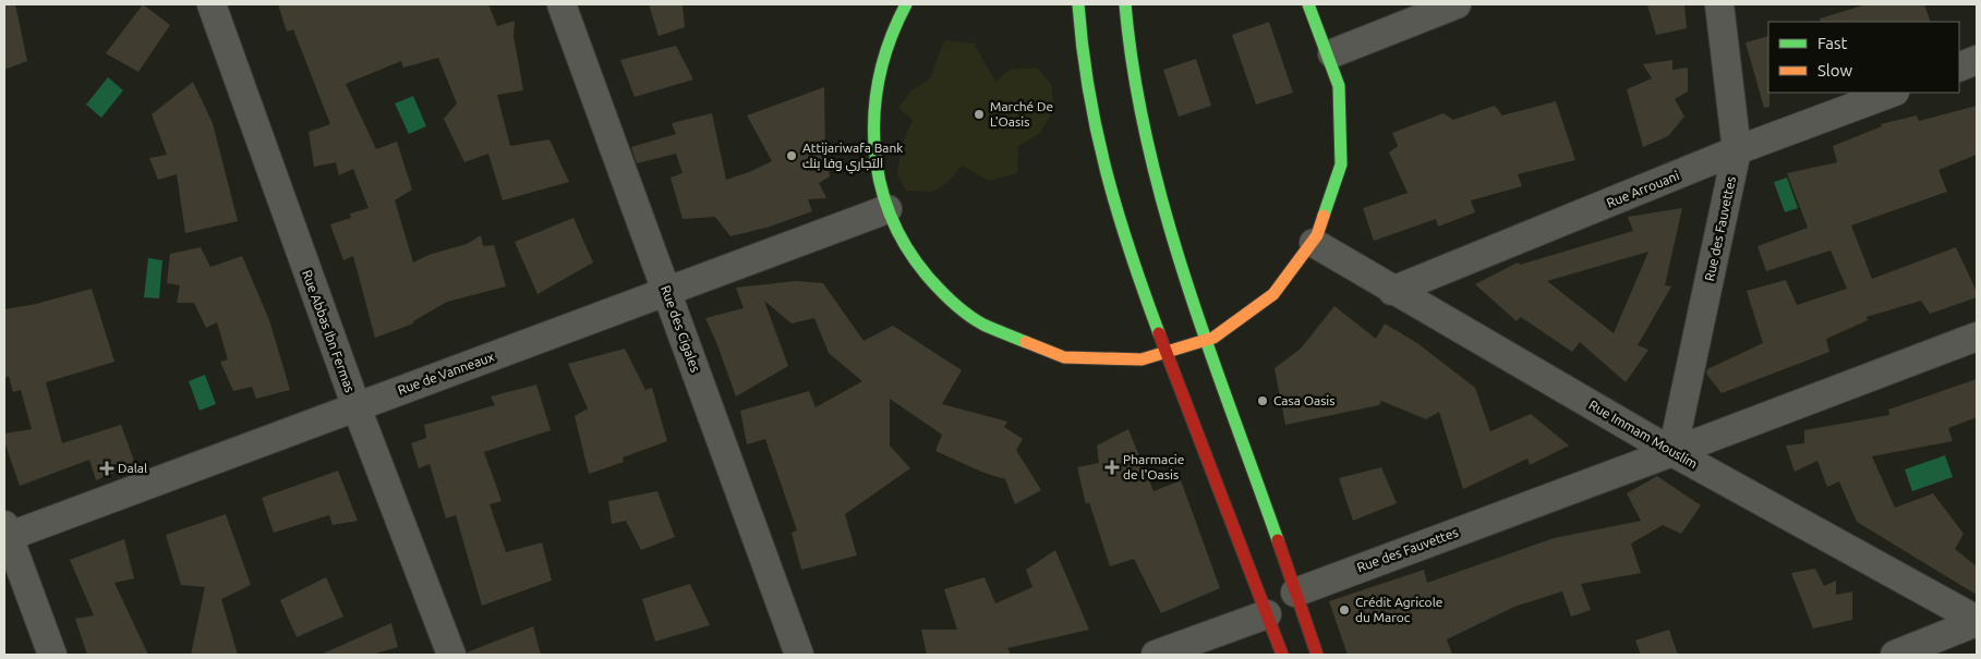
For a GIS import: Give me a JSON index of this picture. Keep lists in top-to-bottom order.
{
  "streets": {
    "street": [
      "Rue Arrouani",
      "Rue des Fauvettes",
      "Rue des Cigales",
      "Rue Abbas Ibn Fermas",
      "Rue de Vanneaux",
      "Rue Immam Mouslim"
    ]
  },
  "crossings": [
    ["Rue Arrouani", "Rue des Fauvettes"],
    ["Rue Arrouani", "Rue Immam Mouslim"],
    ["Rue des Fauvettes", "Rue Immam Mouslim"],
    ["Rue des Cigales", "Rue de Vanneaux"],
    ["Rue Abbas Ibn Fermas", "Rue de Vanneaux"]
  ],
  "places": {
    "other": [
      "Marché De L'Oasis",
      "Attijariwafa Bank التجاري وفا بنك",
      "Casa Oasis",
      "Crédit Agricole du Maroc"
    ],
    "health": ["Pharmacie de l'Oasis", "Dalal"]
  },
  "legend": ["Fast", "Slow"]
}
